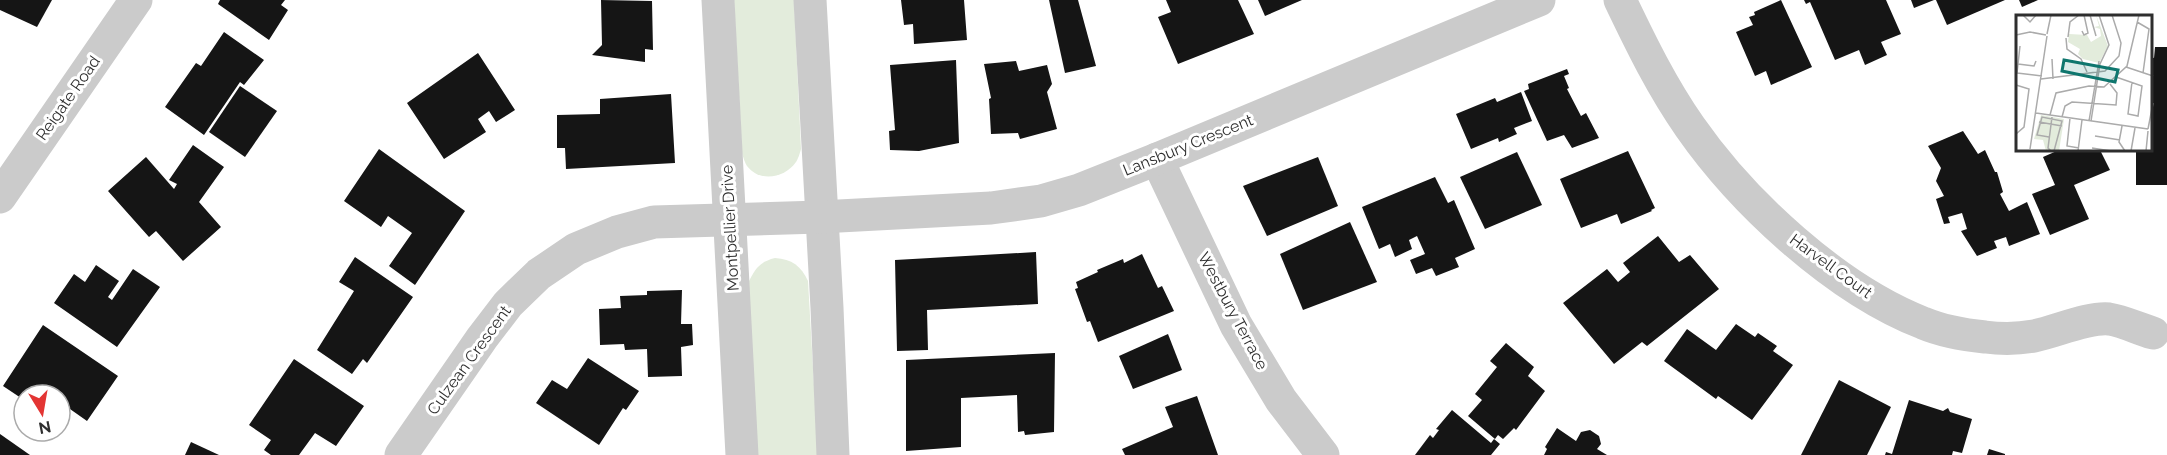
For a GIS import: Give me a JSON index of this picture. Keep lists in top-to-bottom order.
{
  "streets": {
    "street": [
      "Reigate Road",
      "Lansbury Crescent",
      "Montpellier Drive",
      "Harvell Court",
      "Westbury Terrace",
      "Culzean Crescent"
    ]
  },
  "crossings": [
    ["Lansbury Crescent", "Westbury Terrace"],
    ["Lansbury Crescent", "Culzean Crescent"],
    ["Montpellier Drive", "Culzean Crescent"]
  ],
  "north": "bottom"
}
